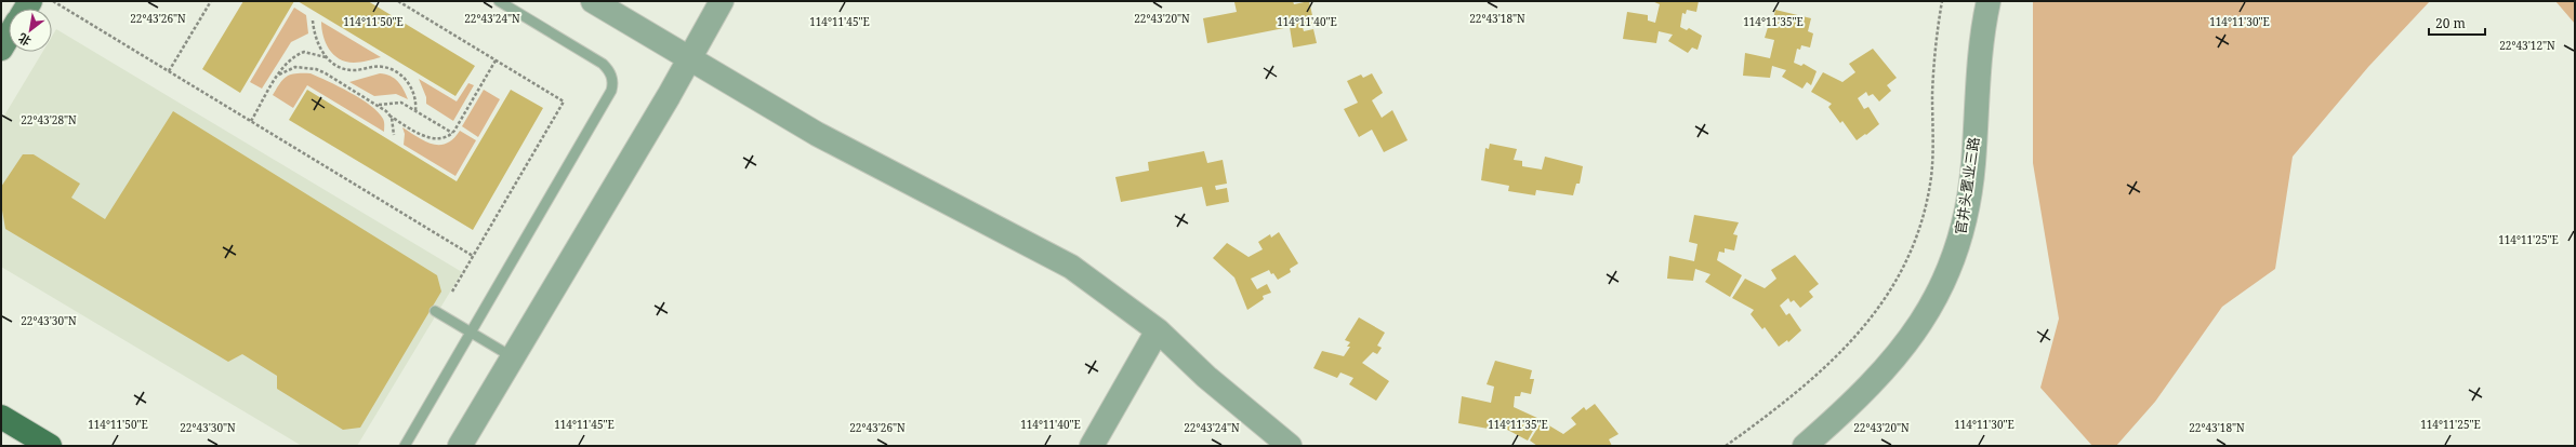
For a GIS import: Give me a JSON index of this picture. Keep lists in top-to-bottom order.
{
  "streets": {
    "street": ["官井头置业三路"]
  },
  "scale_bar": "20 m",
  "north": "bottom left",
  "coordinates": [
    "22°43'26\"N",
    "22°43'24\"N",
    "22°43'20\"N",
    "22°43'18\"N",
    "114°11'40\"E",
    "114°11'50\"E",
    "114°11'45\"E",
    "114°11'35\"E",
    "114°11'30\"E",
    "22°43'12\"N",
    "22°43'28\"N",
    "114°11'25\"E",
    "22°43'30\"N"
  ]
}
